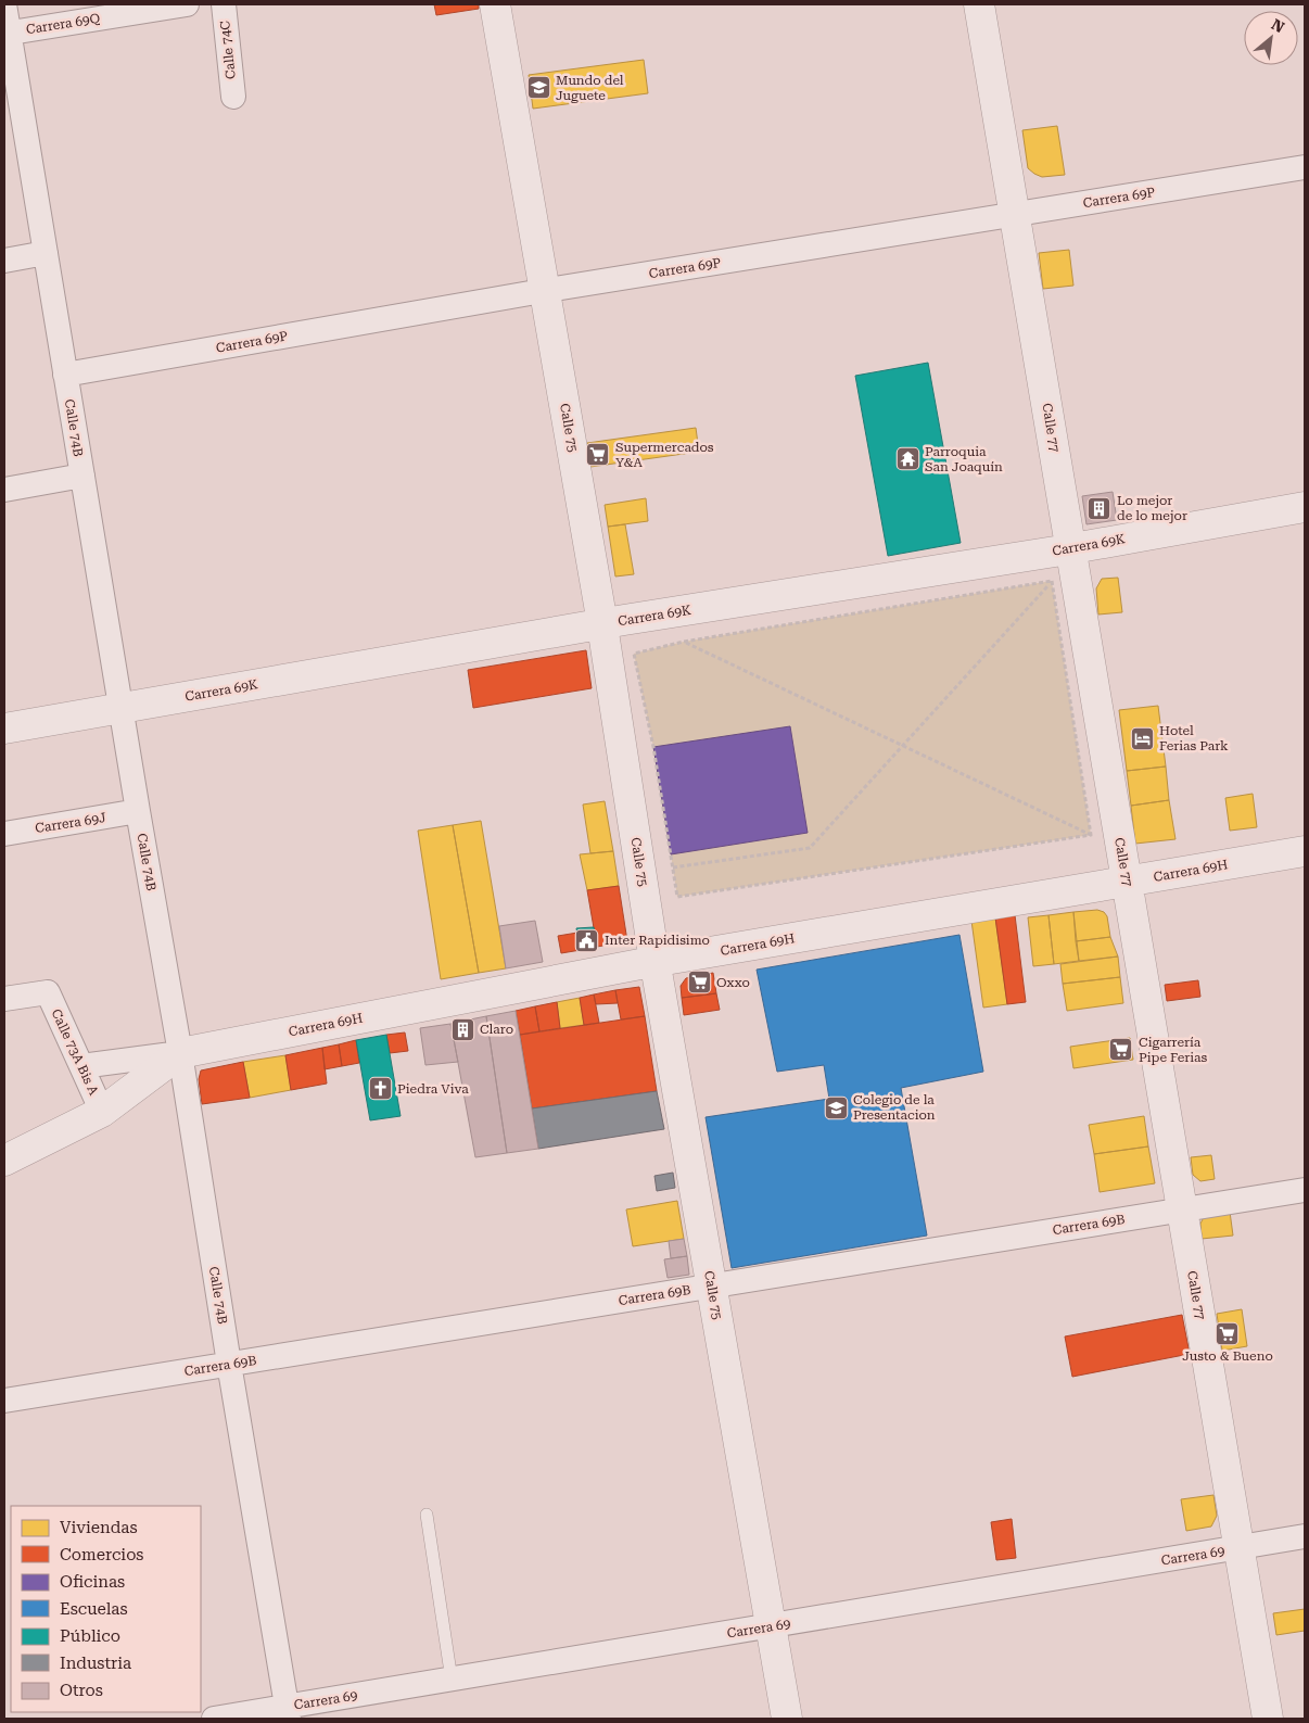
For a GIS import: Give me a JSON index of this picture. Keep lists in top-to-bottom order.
{
  "streets": {
    "street": [
      "Carrera 69Q",
      "Calle 74C",
      "Carrera 69P",
      "Calle 74B",
      "Calle 75",
      "Calle 77",
      "Carrera 69K",
      "Carrera 69J",
      "Carrera 69H",
      "Calle 73A Bis A",
      "Carrera 69B",
      "Carrera 69"
    ]
  },
  "crossings": [
    ["Carrera 69Q", "Calle 74B"],
    ["Carrera 69P", "Calle 74B"],
    ["Carrera 69P", "Calle 75"],
    ["Carrera 69P", "Calle 77"],
    ["Calle 74B", "Carrera 69K"],
    ["Calle 74B", "Carrera 69J"],
    ["Calle 74B", "Carrera 69H"],
    ["Calle 74B", "Carrera 69B"],
    ["Calle 74B", "Carrera 69"],
    ["Calle 75", "Carrera 69K"],
    ["Calle 75", "Carrera 69H"],
    ["Calle 75", "Carrera 69B"],
    ["Calle 75", "Carrera 69"],
    ["Calle 77", "Carrera 69K"],
    ["Calle 77", "Carrera 69H"],
    ["Calle 77", "Carrera 69B"],
    ["Calle 77", "Carrera 69"]
  ],
  "places": {
    "school or university": ["Mundo del Juguete", "Colegio de la Presentacion"],
    "supermarket": [
      "Supermercados Y&A",
      "Oxxo",
      "Cigarrería Pipe Ferias",
      "Justo & Bueno"
    ],
    "temple": ["Parroquia San Joaquín"],
    "building": ["Lo mejor de lo mejor", "Claro"],
    "hotel": ["Hotel Ferias Park"],
    "public building": ["Inter Rapidisimo"],
    "church": ["Piedra Viva"]
  },
  "legend": [
    "Viviendas",
    "Comercios",
    "Oficinas",
    "Escuelas",
    "Público",
    "Industria",
    "Otros"
  ],
  "north": "top right"
}
